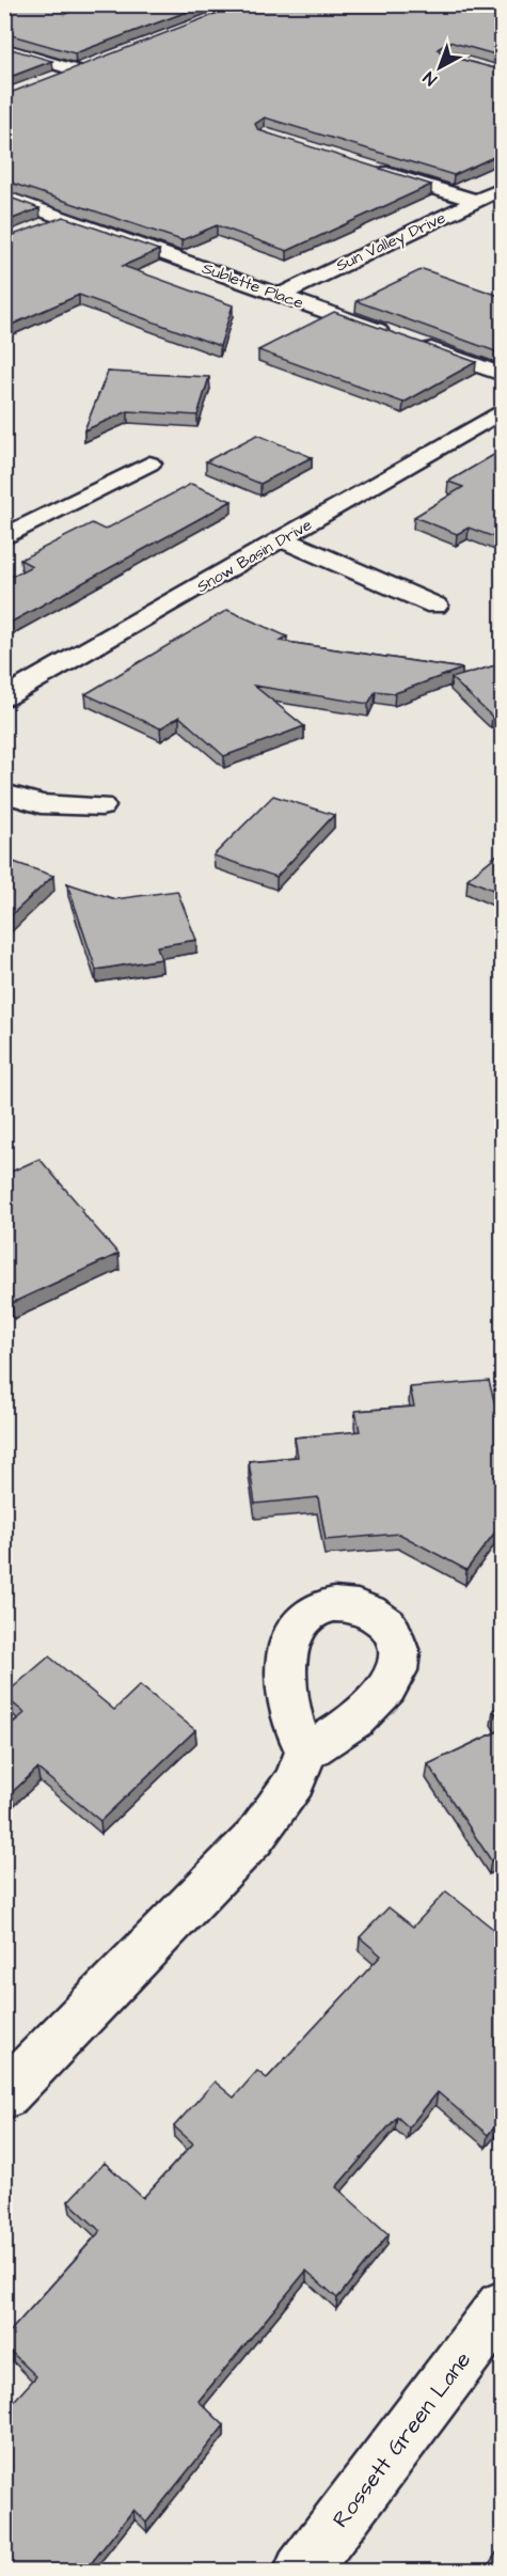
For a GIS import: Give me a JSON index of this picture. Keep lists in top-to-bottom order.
{
  "streets": {
    "street": [
      "Sun Valley Drive",
      "Sublette Place",
      "Snow Basin Drive",
      "Rossett Green Lane"
    ]
  },
  "crossings": [
    ["Sun Valley Drive", "Sublette Place"]
  ],
  "north": "bottom left"
}
